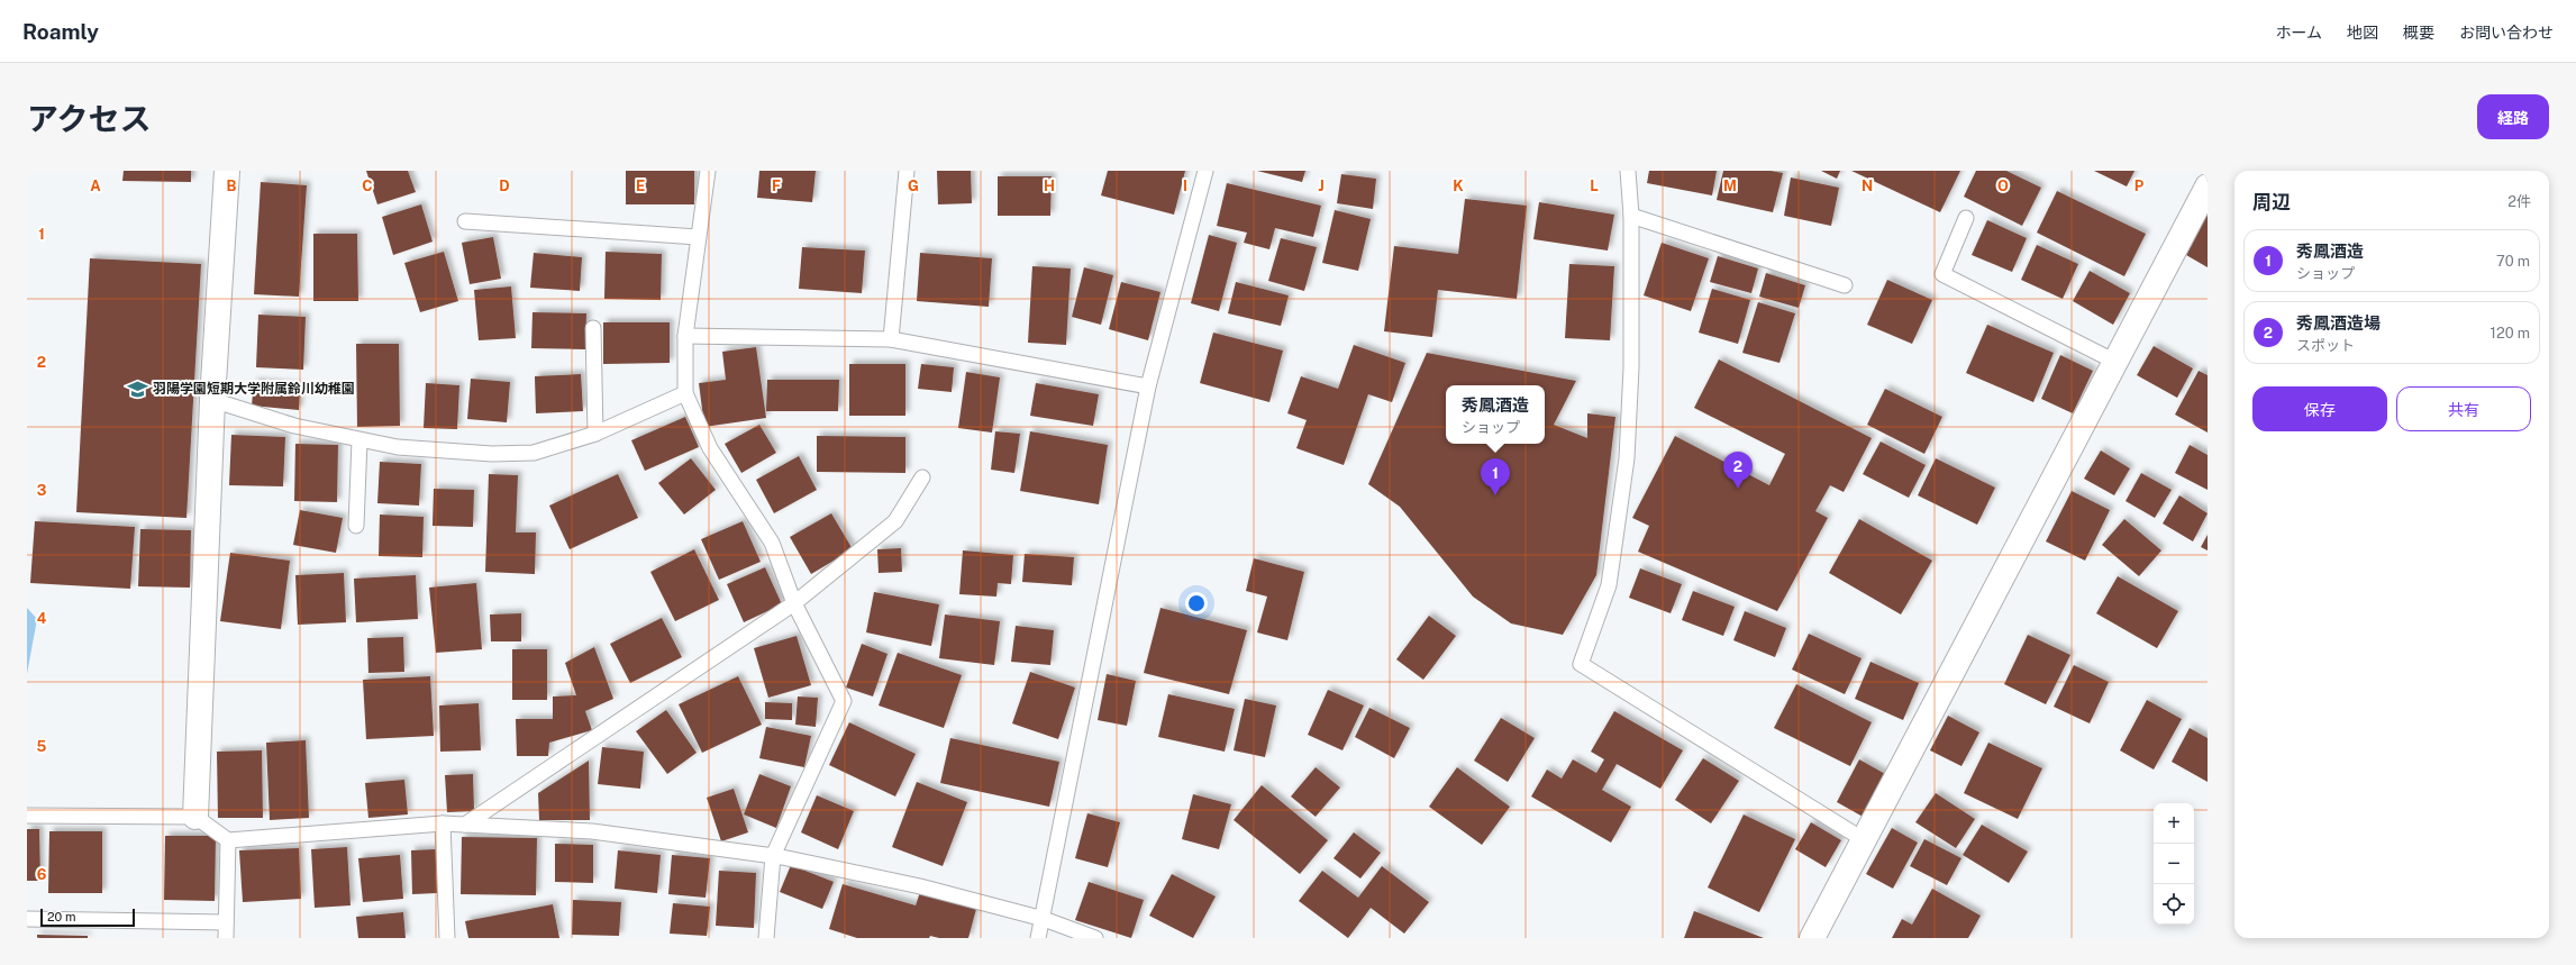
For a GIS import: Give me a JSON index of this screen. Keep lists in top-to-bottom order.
{
  "places": {
    "school or university": ["羽陽学園短期大学附属鈴川幼稚園"]
  },
  "scale_bar": "20 m",
  "page": {
    "header": "Roamly",
    "nav": [
      "ホーム",
      "地図",
      "概要",
      "お問い合わせ"
    ],
    "title": "アクセス",
    "buttons": [
      "経路",
      ["保存", "共有"]
    ],
    "heading": ["周辺", "2件"],
    "list": [
      {
        "mark": "1",
        "name": "秀鳳酒造",
        "note": "ショップ",
        "value": "70 m"
      },
      {
        "mark": "2",
        "name": "秀鳳酒造場",
        "note": "スポット",
        "value": "120 m"
      }
    ],
    "popup": ["秀鳳酒造", "ショップ"],
    "pins": ["2", "1"],
    "map_buttons": ["+", "−"],
    "scale": "20 m"
  },
  "grid": {
    "columns": [
      "A",
      "B",
      "C",
      "D",
      "E",
      "F",
      "G",
      "H",
      "I",
      "J",
      "K",
      "L",
      "M",
      "N",
      "O",
      "P"
    ],
    "rows": [
      "1",
      "2",
      "3",
      "4",
      "5",
      "6"
    ]
  }
}
